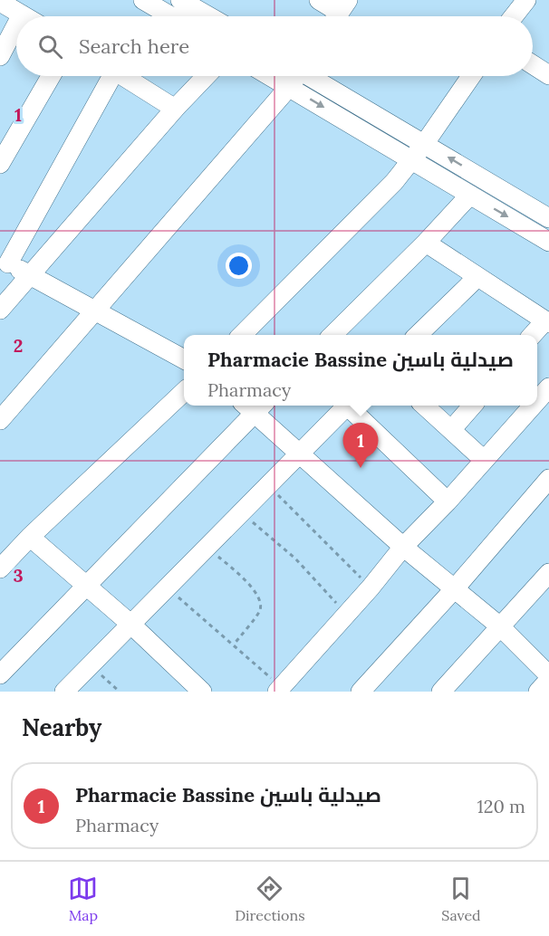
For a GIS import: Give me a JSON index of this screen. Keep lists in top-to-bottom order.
{
  "page": {
    "search": "Search here",
    "popup": ["Pharmacie Bassine صيدلية باسين", "Pharmacy"],
    "pins": "1",
    "heading": "Nearby",
    "list": [
      {
        "mark": "1",
        "name": "Pharmacie Bassine صيدلية باسين",
        "note": "Pharmacy",
        "value": "120 m"
      }
    ],
    "nav": ["Map", "Directions", "Saved"]
  },
  "grid": {
    "rows": ["1", "2", "3"]
  }
}
